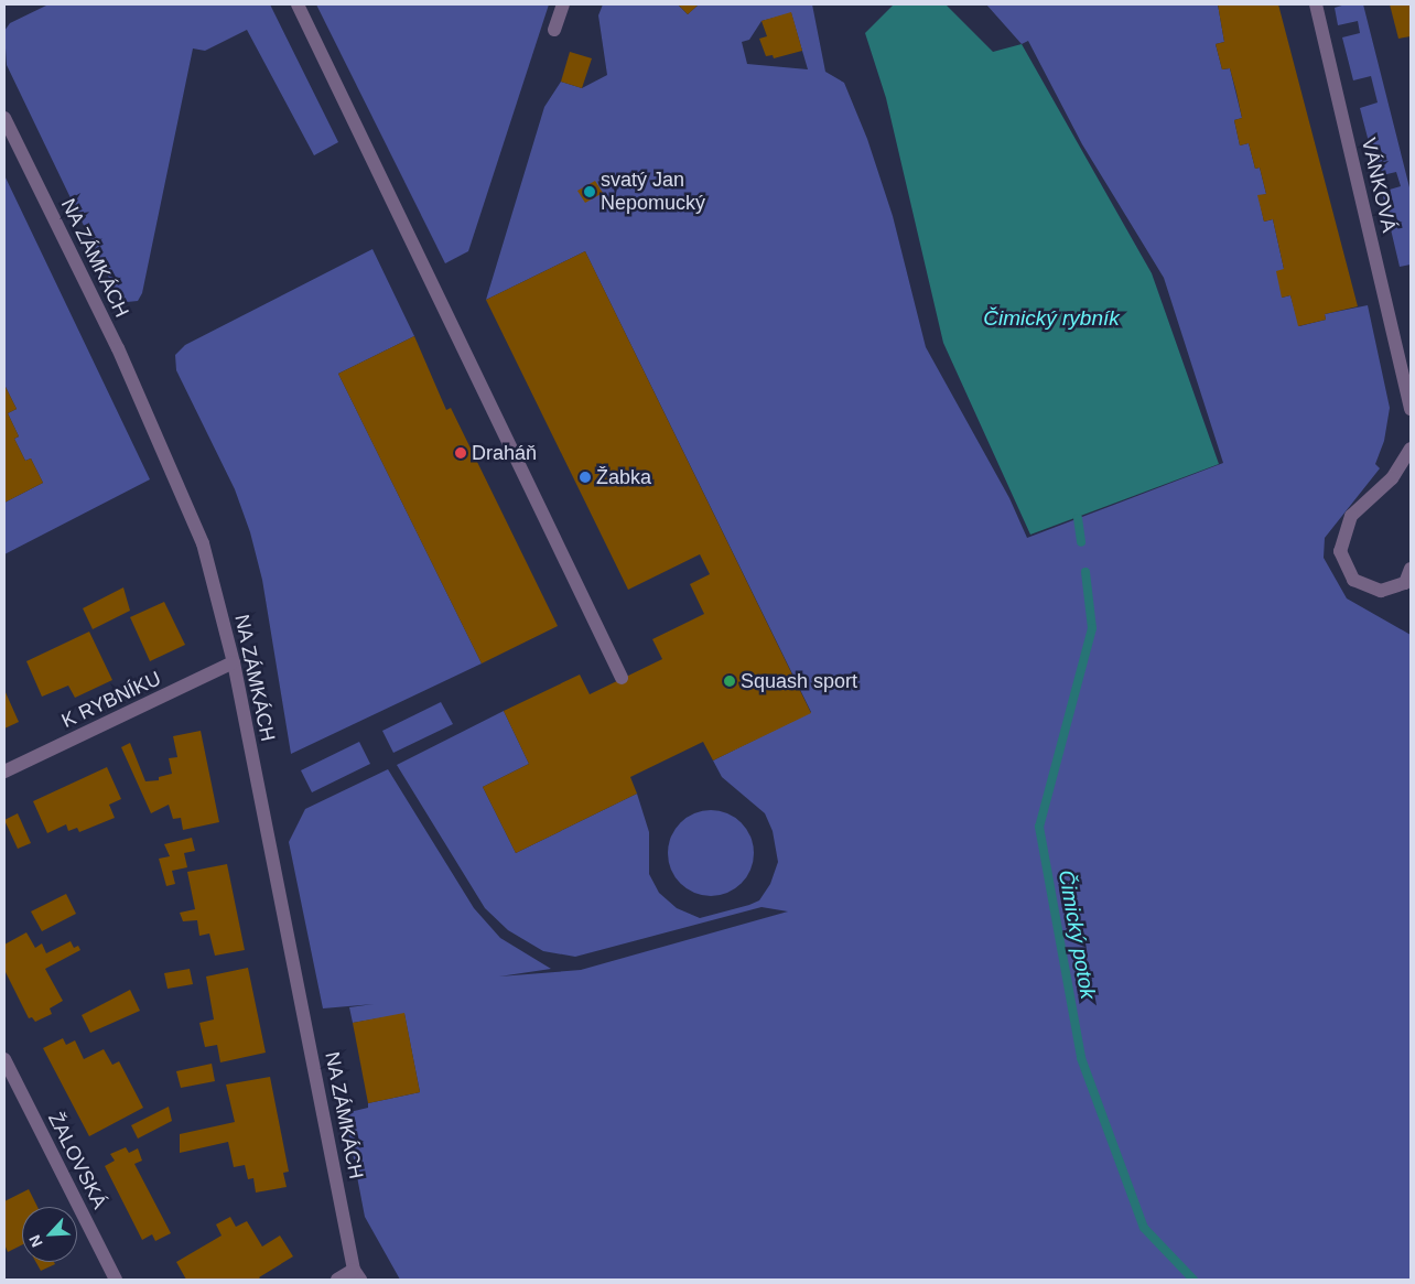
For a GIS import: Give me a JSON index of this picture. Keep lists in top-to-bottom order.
{
  "streets": {
    "street": [
      "VÁNKOVÁ",
      "NA ZÁMKÁCH",
      "K RYBNÍKU",
      "ŽALOVSKÁ"
    ]
  },
  "crossings": [
    ["NA ZÁMKÁCH", "K RYBNÍKU"]
  ],
  "water": ["Čimický rybník", "Čimický potok"],
  "places": [
    "svatý Jan Nepomucký",
    "Draháň",
    "Žabka",
    "Squash sport"
  ],
  "north": "bottom left"
}
